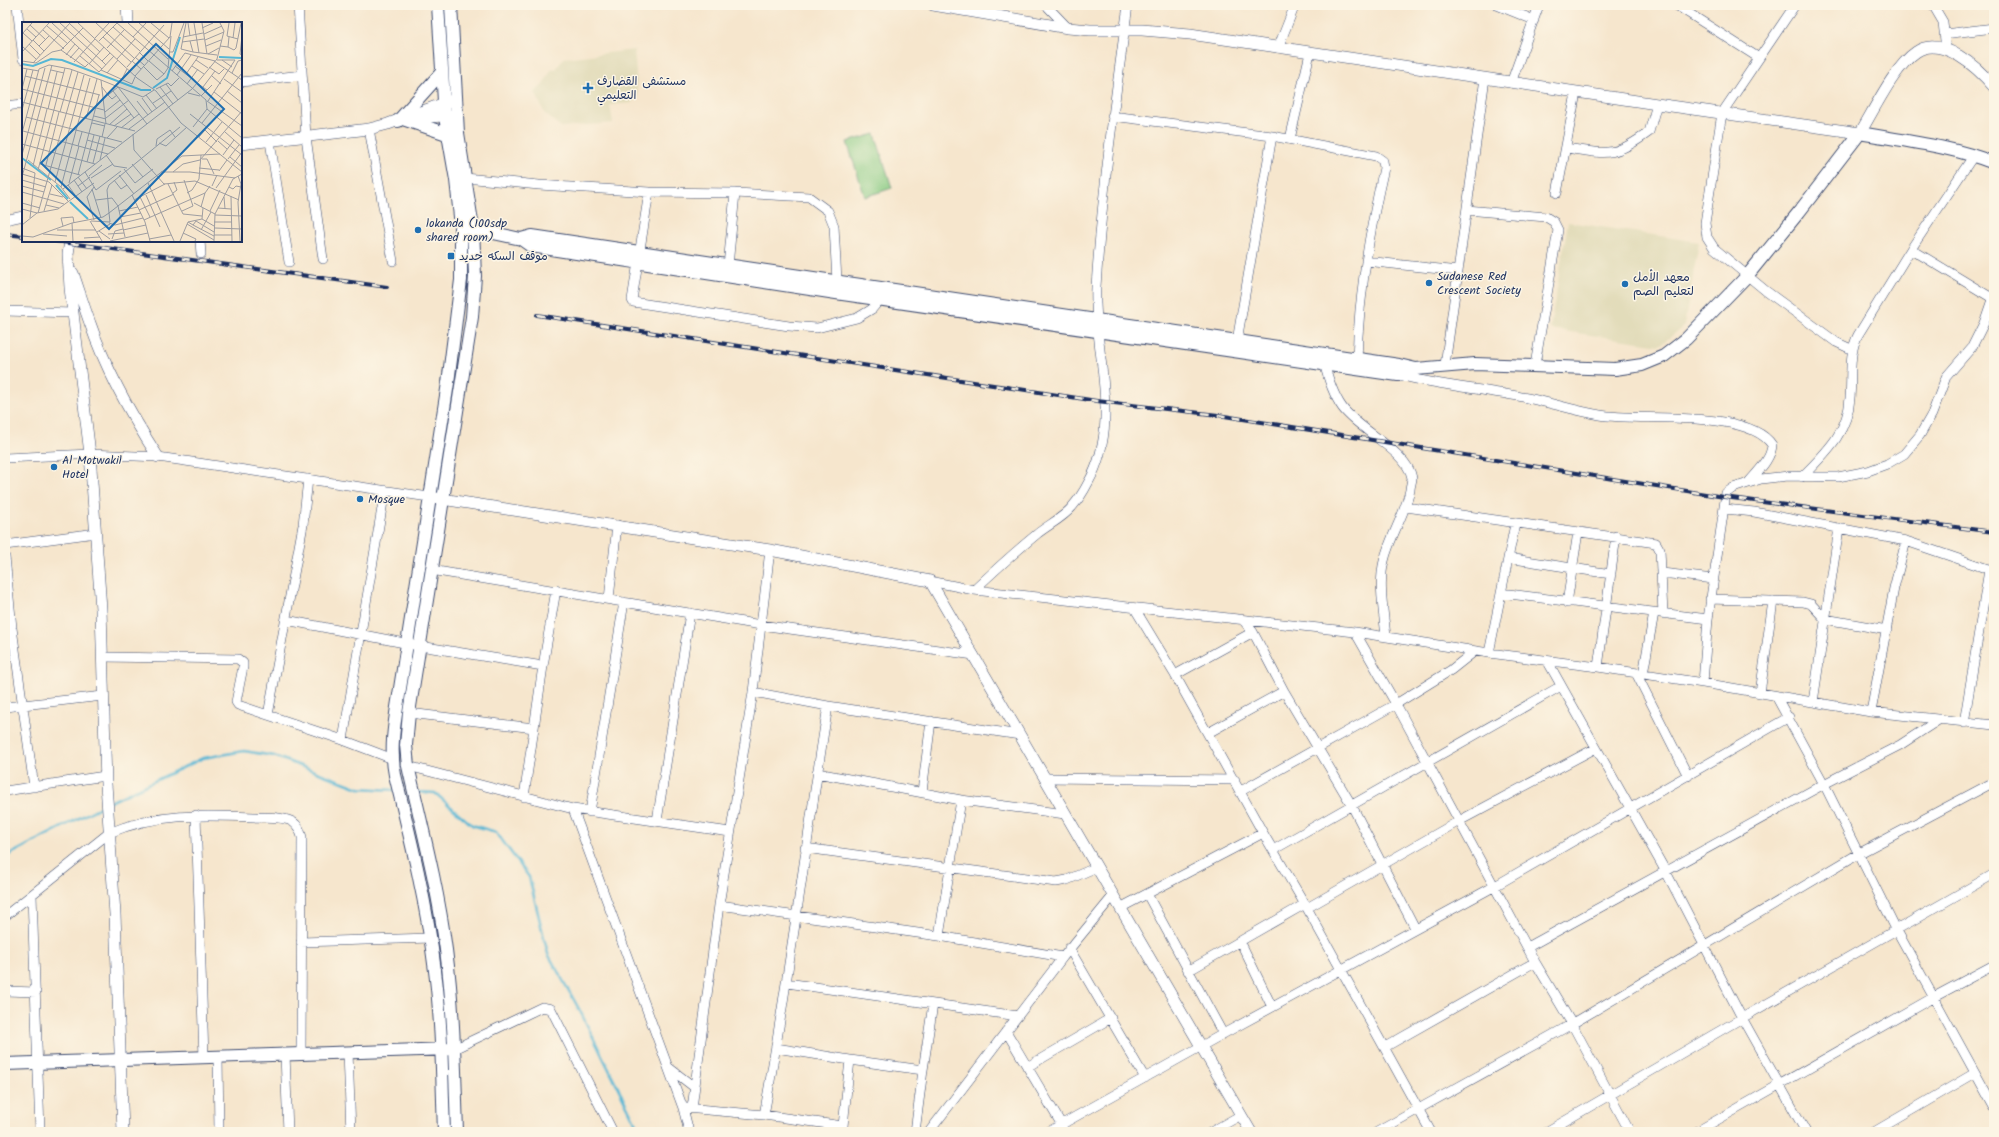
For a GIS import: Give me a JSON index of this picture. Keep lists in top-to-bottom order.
{
  "places": {
    "health": ["مستشفى القضارف التعليمي"],
    "other": [
      "lokanda (100sdp shared room)",
      "Sudanese Red Crescent Society",
      "معهد الأمل لتعليم الصم",
      "Al Motwakil Hotel",
      "Mosque"
    ],
    "transit": ["موقف السكه حديد"]
  }
}
